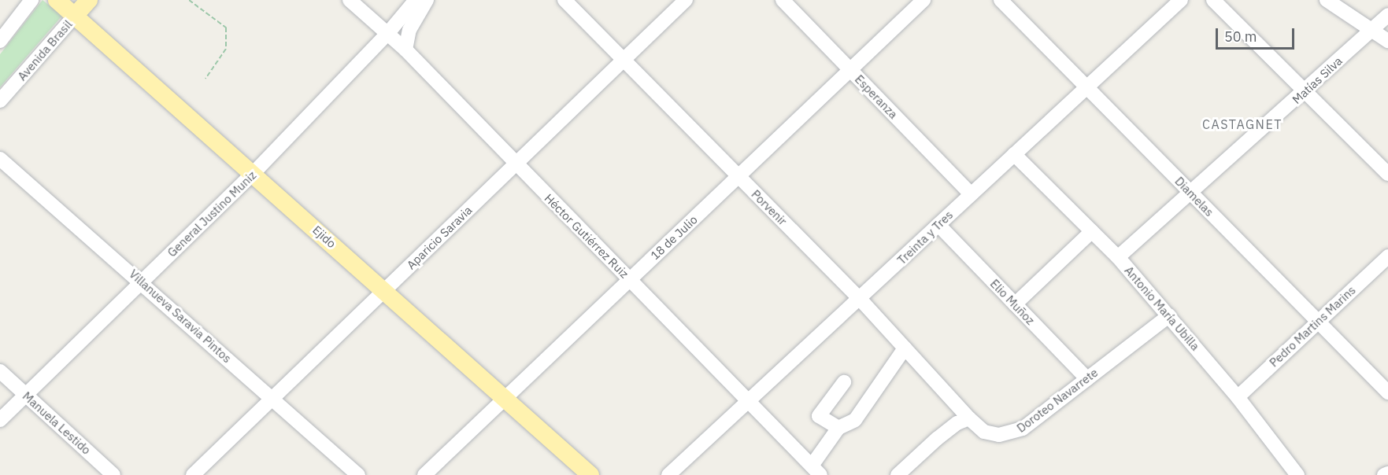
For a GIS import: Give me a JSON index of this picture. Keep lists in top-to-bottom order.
{
  "streets": {
    "main road": ["Ejido"],
    "street": [
      "Avenida Brasil",
      "Matías Silva",
      "Esperanza",
      "Diamelas",
      "Porvenir",
      "General Justino Muniz",
      "Héctor Gutiérrez Ruiz",
      "Aparicio Saravia",
      "18 de Julio",
      "Treinta y Tres",
      "Elio Muñoz",
      "Antonio María Ubilla",
      "Villanueva Saravia Pintos",
      "Pedro Martins Marins",
      "Doroteo Navarrete",
      "Manuela Lestido"
    ]
  },
  "crossings": [
    ["Avenida Brasil", "Ejido"],
    ["Matías Silva", "Diamelas"],
    ["Matías Silva", "Antonio María Ubilla"],
    ["Esperanza", "18 de Julio"],
    ["Esperanza", "Treinta y Tres"],
    ["Diamelas", "Treinta y Tres"],
    ["Diamelas", "Pedro Martins Marins"],
    ["Porvenir", "Aparicio Saravia"],
    ["Porvenir", "18 de Julio"],
    ["Porvenir", "Treinta y Tres"],
    ["Porvenir", "Doroteo Navarrete"],
    ["General Justino Muniz", "Héctor Gutiérrez Ruiz"],
    ["General Justino Muniz", "Ejido"],
    ["General Justino Muniz", "Villanueva Saravia Pintos"],
    ["General Justino Muniz", "Manuela Lestido"],
    ["Héctor Gutiérrez Ruiz", "Aparicio Saravia"],
    ["Héctor Gutiérrez Ruiz", "18 de Julio"],
    ["Héctor Gutiérrez Ruiz", "Treinta y Tres"],
    ["Ejido", "Aparicio Saravia"],
    ["Ejido", "18 de Julio"],
    ["Aparicio Saravia", "Villanueva Saravia Pintos"],
    ["Treinta y Tres", "Elio Muñoz"],
    ["Treinta y Tres", "Antonio María Ubilla"],
    ["Elio Muñoz", "Doroteo Navarrete"],
    ["Antonio María Ubilla", "Pedro Martins Marins"],
    ["Antonio María Ubilla", "Doroteo Navarrete"]
  ],
  "districts": ["CASTAGNET"],
  "scale_bar": "50 m"
}
